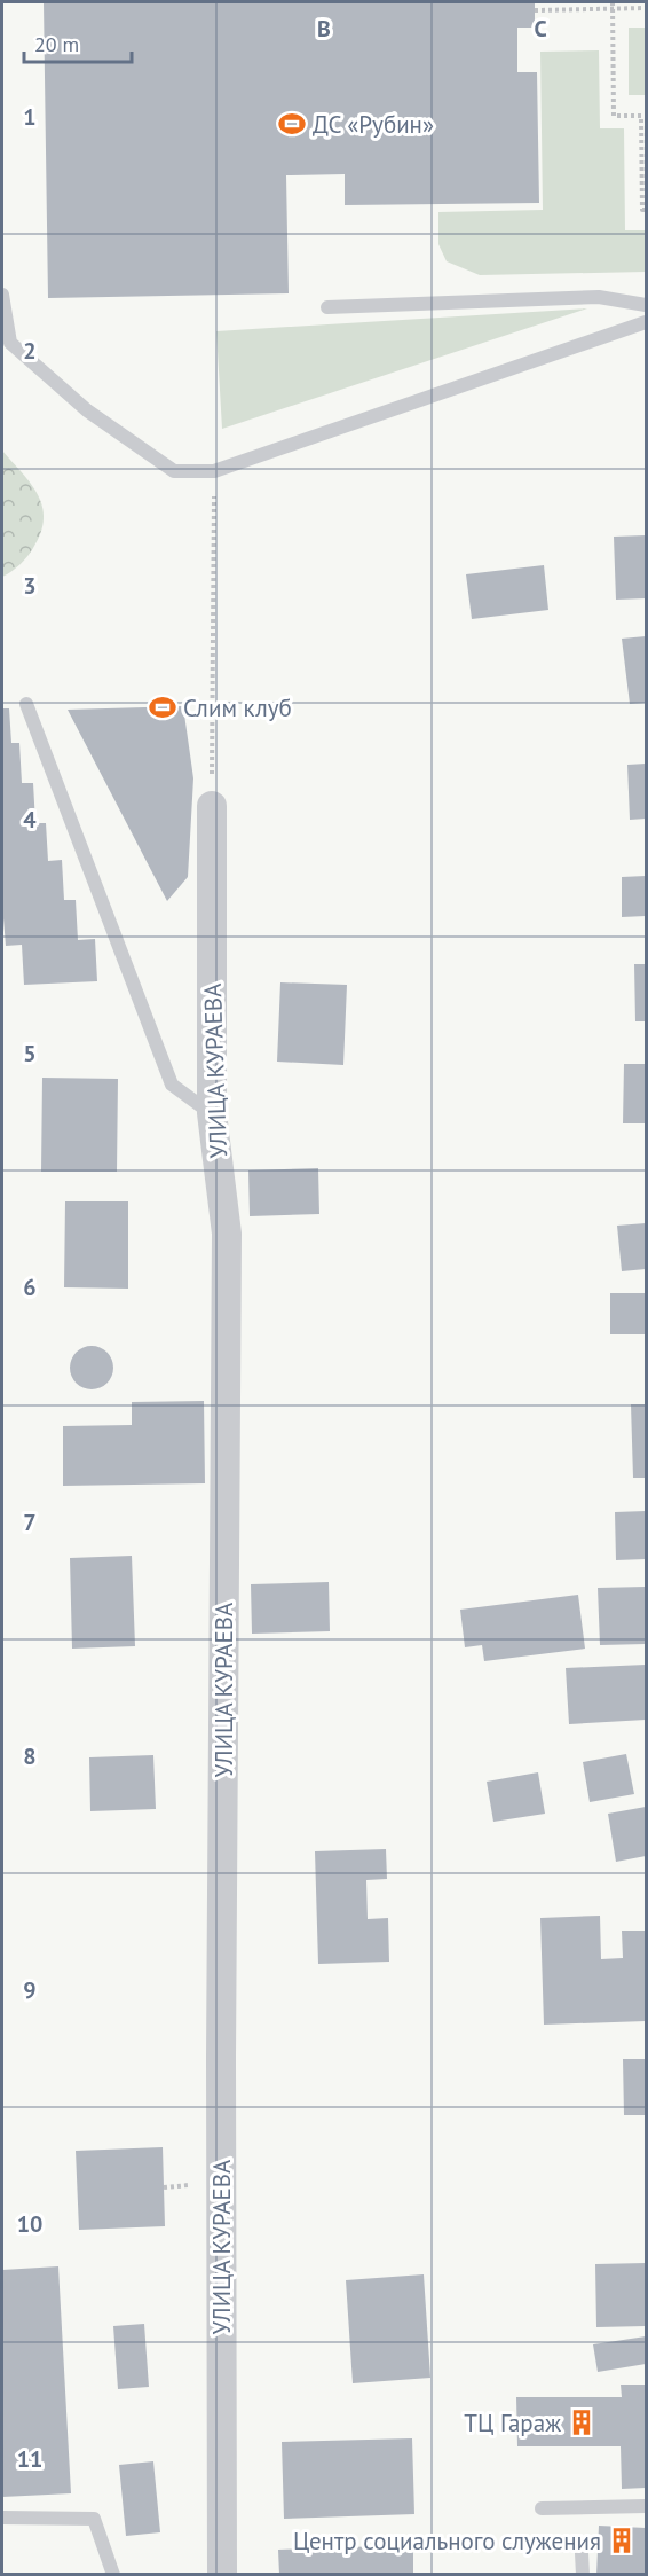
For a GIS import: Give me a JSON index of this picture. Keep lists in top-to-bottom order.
{
  "streets": {
    "street": ["УЛИЦА КУРАЕВА"]
  },
  "places": {
    "sports": ["ДС «Рубин»", "Слим клуб"],
    "building": ["ТЦ Гараж", "Центр социального служения"]
  },
  "scale_bar": "20 m",
  "grid": {
    "columns": ["B", "C"],
    "rows": [
      "1",
      "2",
      "3",
      "4",
      "5",
      "6",
      "7",
      "8",
      "9",
      "10",
      "11"
    ]
  }
}
